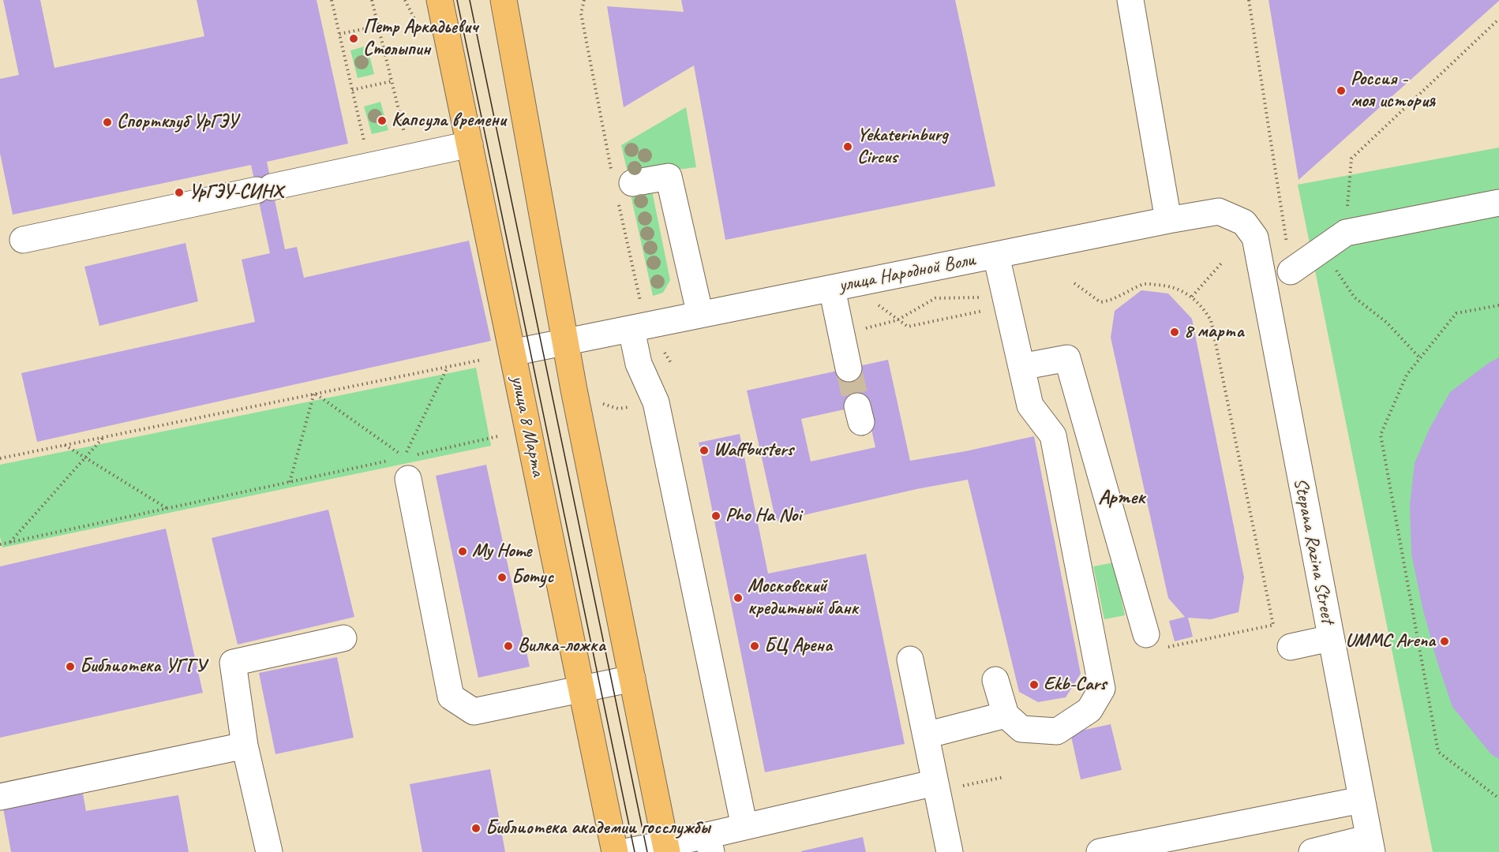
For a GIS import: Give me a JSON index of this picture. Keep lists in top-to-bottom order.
{
  "streets": {
    "main road": ["улица 8 Марта"],
    "street": ["улица Народной Воли", "Stepana Razina Street"]
  },
  "crossings": [
    ["улица Народной Воли", "улица 8 Марта"],
    ["улица Народной Воли", "Stepana Razina Street"]
  ],
  "districts": ["Артек"],
  "places": [
    "Петр Аркадьевич Столыпин",
    "Россия - моя история",
    "Капсула времени",
    "Спортклуб УрГЭУ",
    "Yekaterinburg Circus",
    "УрГЭУ-СИНХ",
    "8 марта",
    "Waffbusters",
    "Pho Ha Noi",
    "My Home",
    "Ботус",
    "Московский кредитный банк",
    "UMMC Arena",
    "Вилка-ложка",
    "БЦ Арена",
    "Библиотека УГГУ",
    "Ekb-Cars",
    "Библиотека академии госслужбы"
  ]
}
